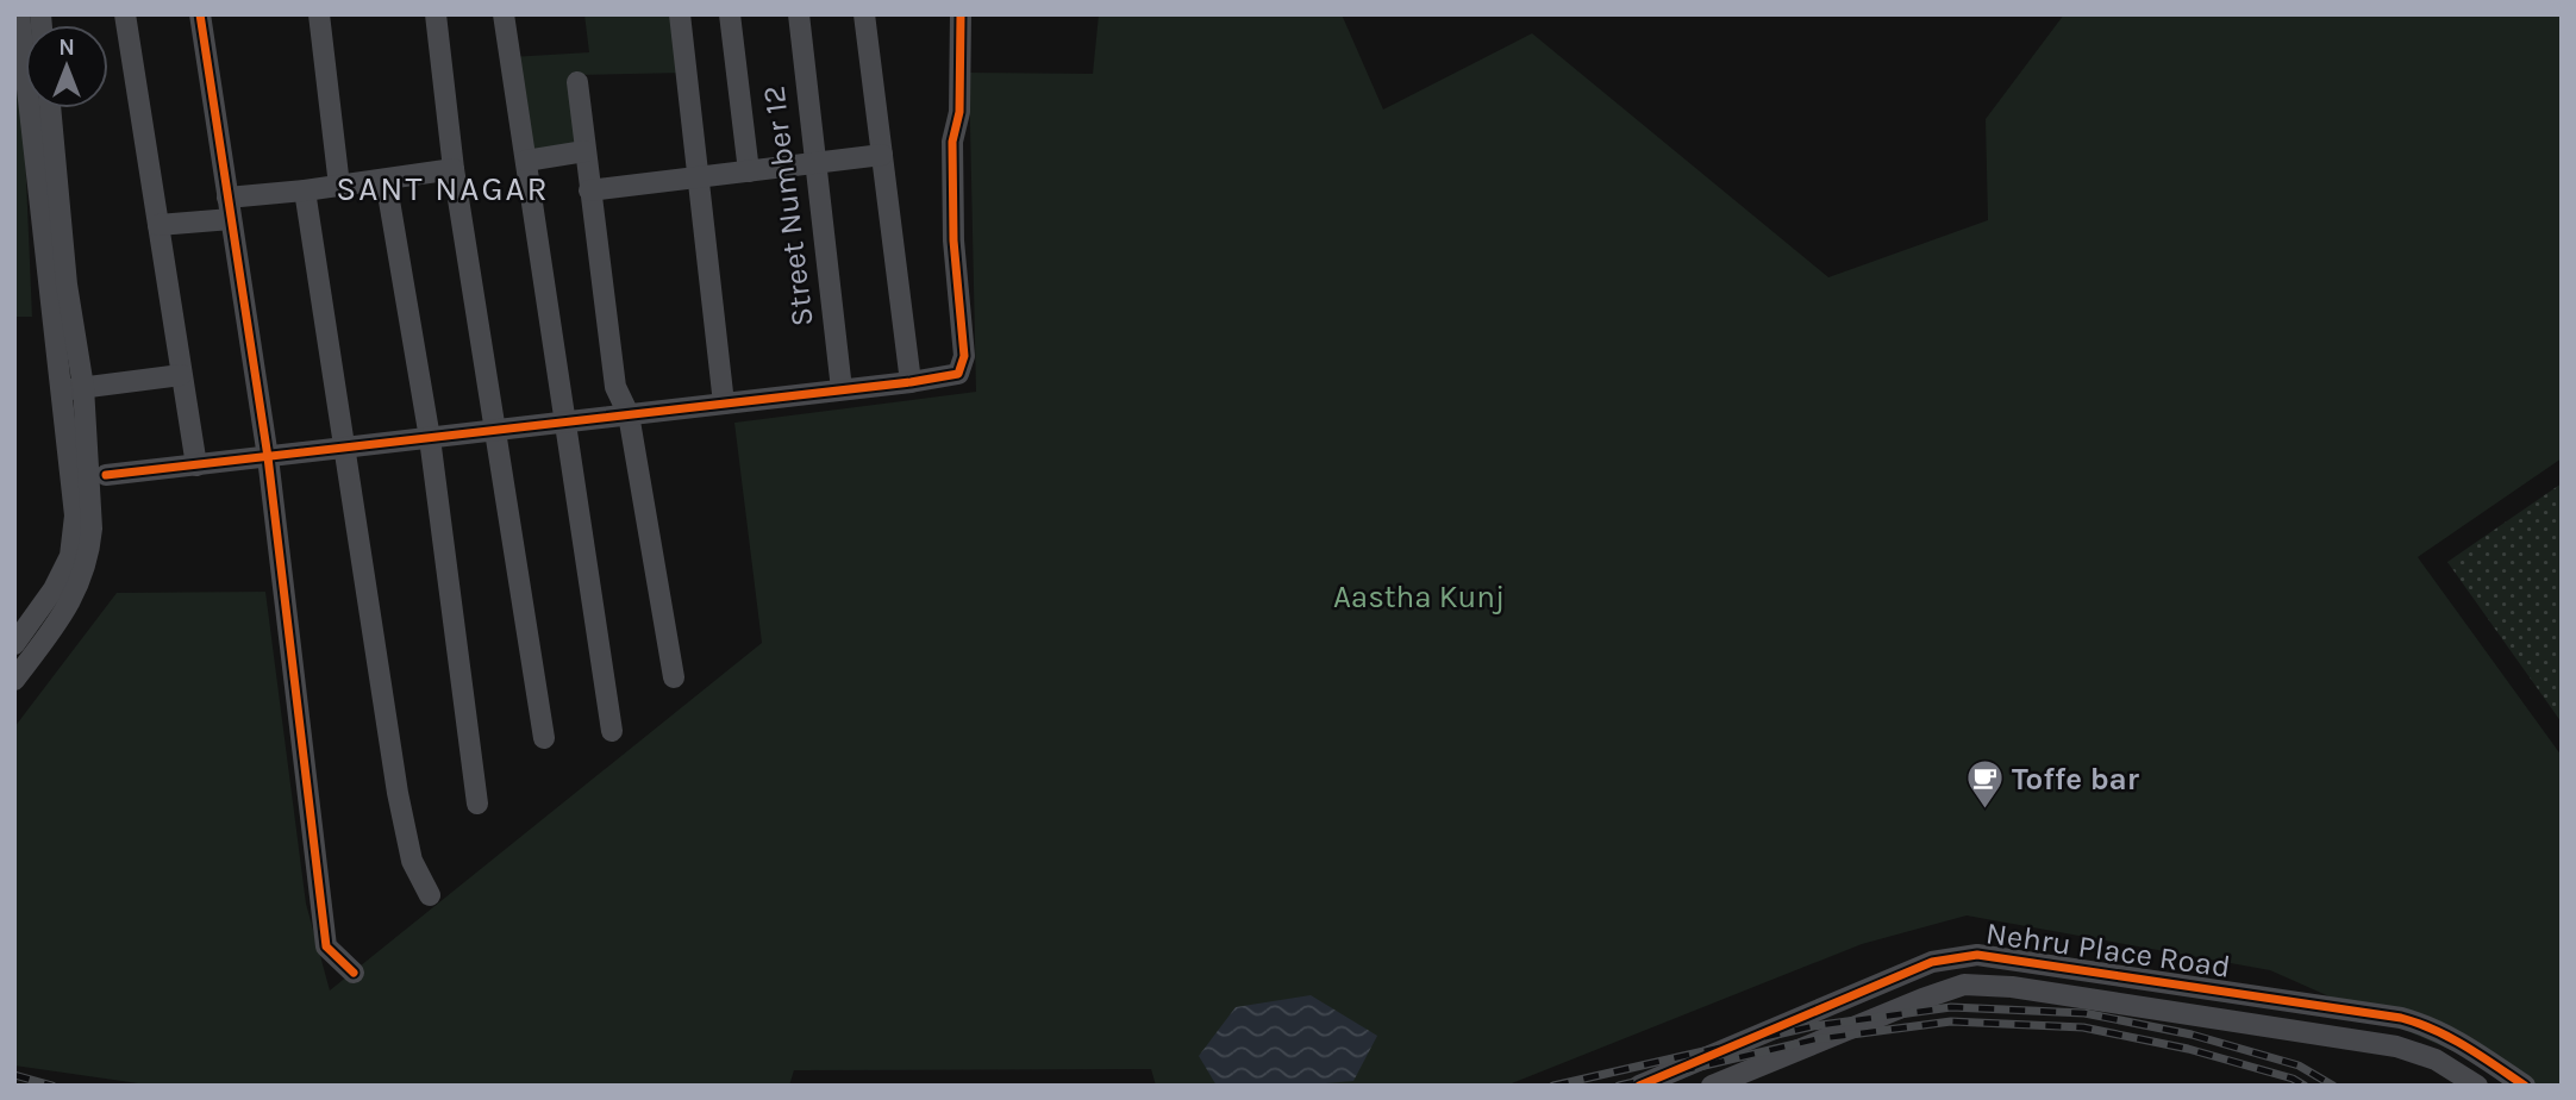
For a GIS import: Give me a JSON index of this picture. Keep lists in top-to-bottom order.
{
  "streets": {
    "street": ["Street Number 12", "Nehru Place Road"]
  },
  "districts": ["SANT NAGAR"],
  "parks": ["Aastha Kunj"],
  "places": {
    "cafe": ["Toffe bar"]
  },
  "north": "top"
}
